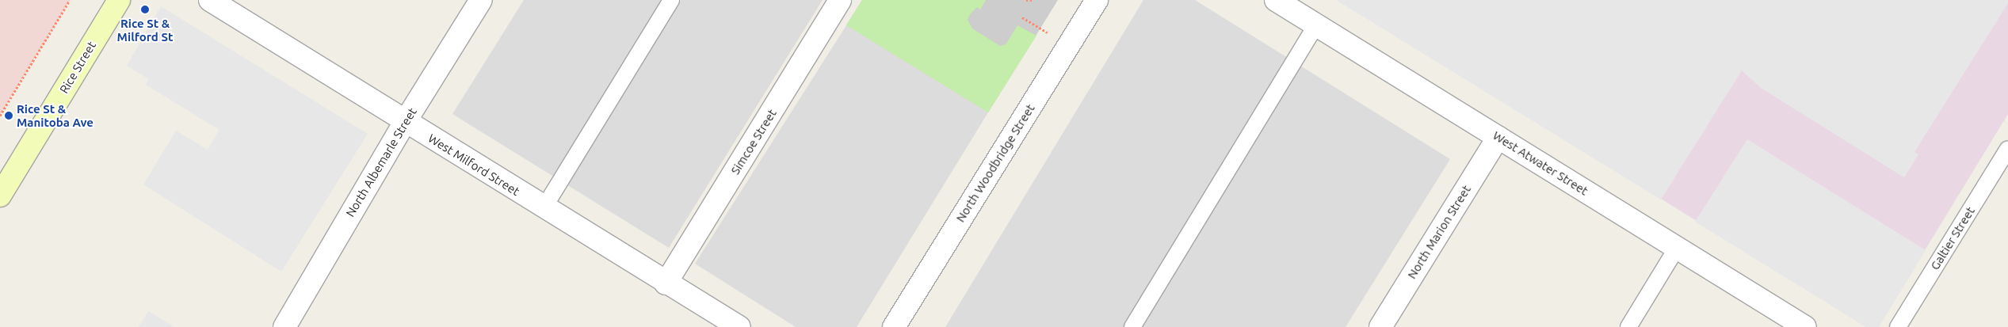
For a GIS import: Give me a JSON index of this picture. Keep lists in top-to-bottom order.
{
  "streets": {
    "main road": ["Rice Street"],
    "street": [
      "Simcoe Street",
      "North Albemarle Street",
      "North Woodbridge Street",
      "West Atwater Street",
      "West Milford Street",
      "North Marion Street"
    ],
    "lane": ["Galtier Street"]
  },
  "crossings": [
    ["Simcoe Street", "West Milford Street"],
    ["North Albemarle Street", "West Milford Street"],
    ["West Atwater Street", "North Marion Street"]
  ],
  "places": ["Rice St & Milford St", "Rice St & Manitoba Ave"]
}
